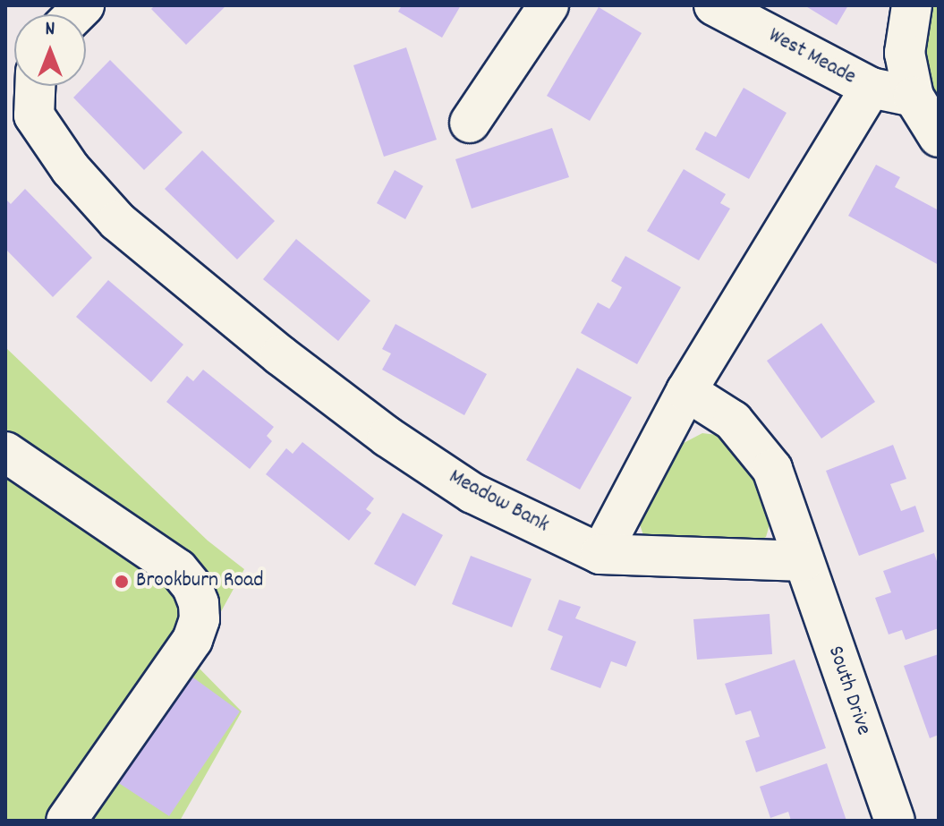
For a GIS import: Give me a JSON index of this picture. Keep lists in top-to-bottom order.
{
  "streets": {
    "street": ["West Meade", "Meadow Bank", "South Drive"]
  },
  "places": ["Brookburn Road"],
  "north": "top"
}
